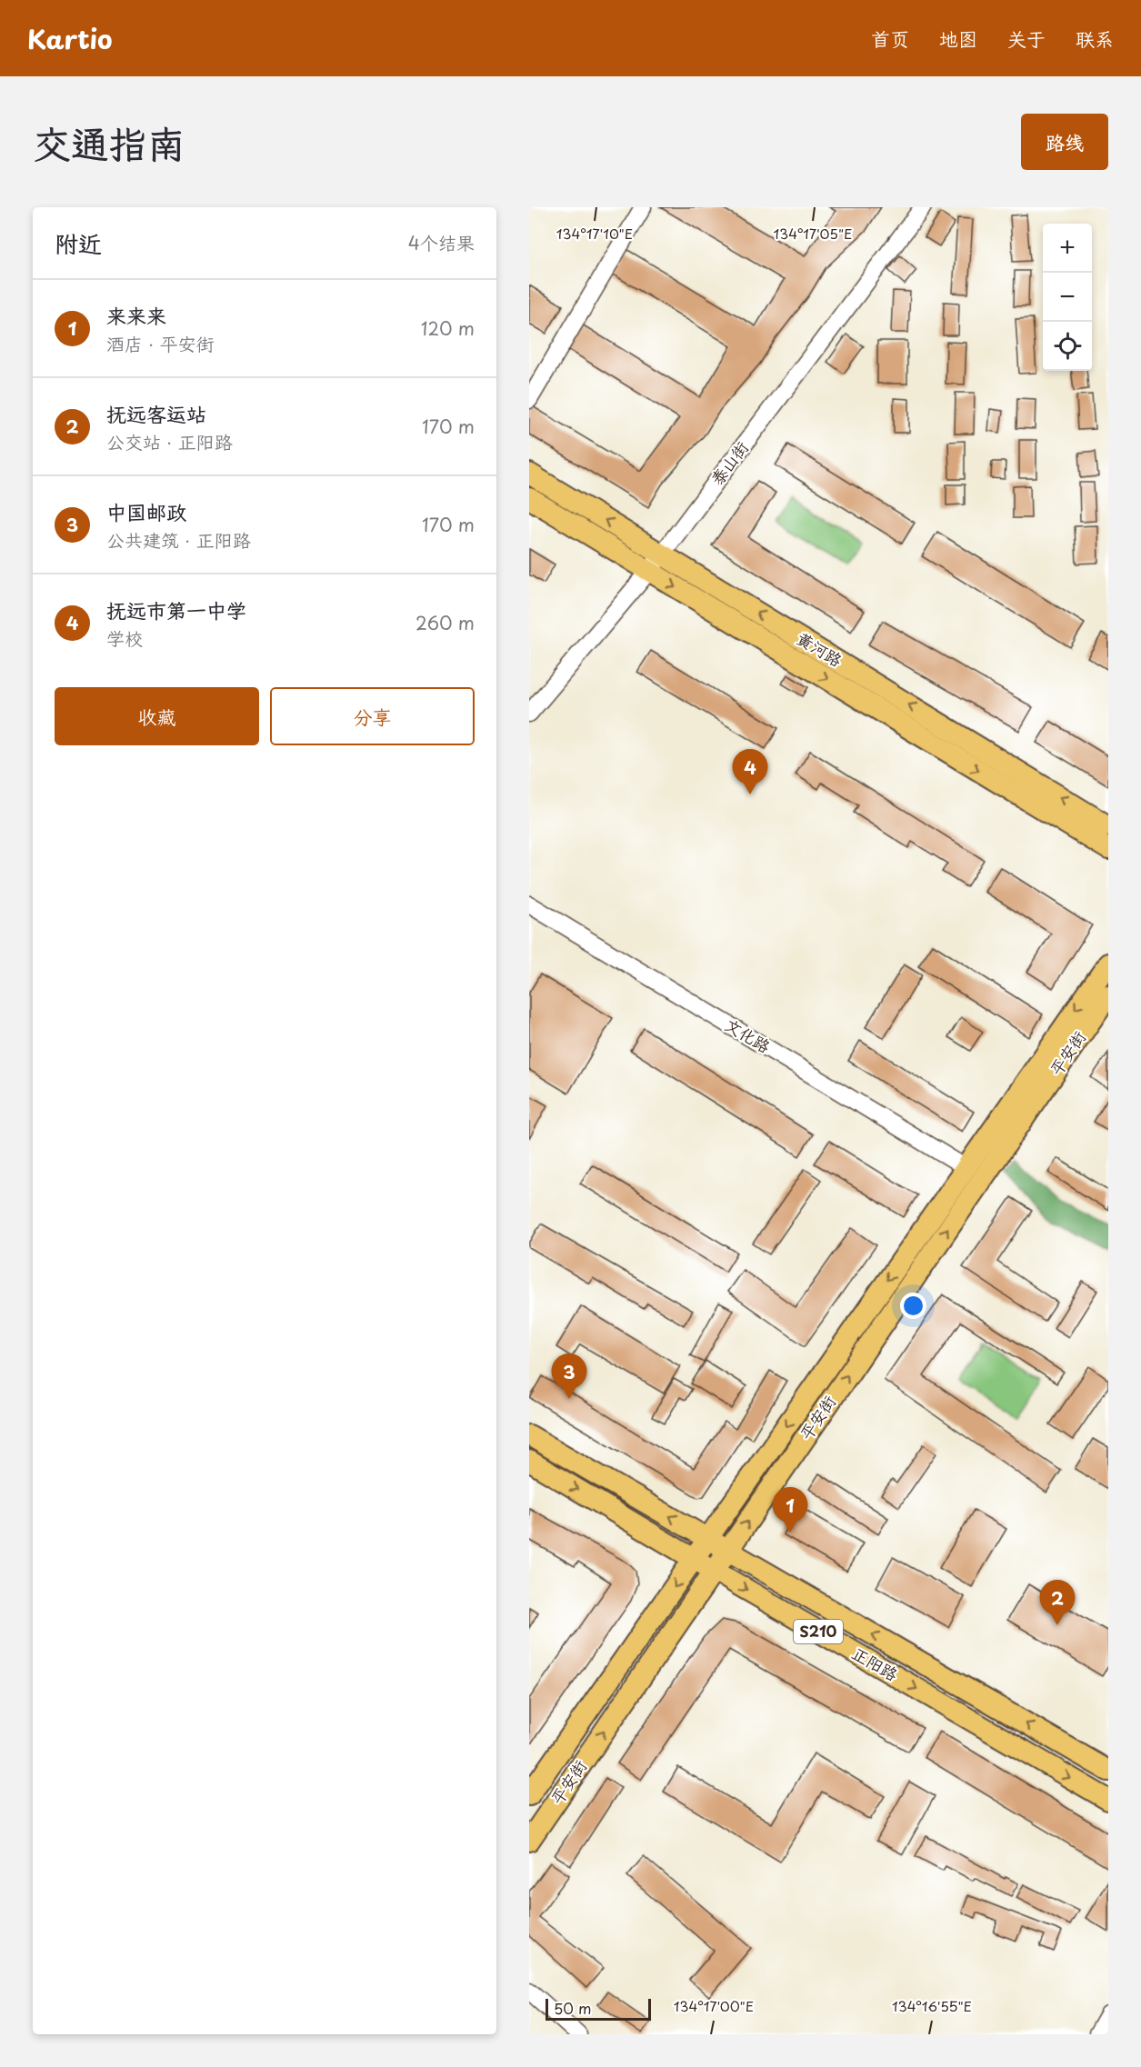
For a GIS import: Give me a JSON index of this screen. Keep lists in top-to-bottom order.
{
  "streets": {
    "main road": [
      "黄河路",
      "平安街",
      "S210",
      "正阳路"
    ],
    "street": ["泰山街", "文化路"]
  },
  "crossings": [
    ["泰山街", "黄河路"],
    ["文化路", "平安街"],
    ["平安街", "正阳路"]
  ],
  "scale_bar": "50 m",
  "page": {
    "header": "Kartio",
    "nav": [
      "首页",
      "地图",
      "关于",
      "联系"
    ],
    "title": "交通指南",
    "buttons": [
      "路线",
      ["收藏", "分享"]
    ],
    "heading": ["附近", "4个结果"],
    "map_buttons": ["+", "−"],
    "list": [
      {
        "mark": "1",
        "name": "来来来",
        "note": "酒店 · 平安街",
        "value": "120 m"
      },
      {
        "mark": "2",
        "name": "抚远客运站",
        "note": "公交站 · 正阳路",
        "value": "170 m"
      },
      {
        "mark": "3",
        "name": "中国邮政",
        "note": "公共建筑 · 正阳路",
        "value": "170 m"
      },
      {
        "mark": "4",
        "name": "抚远市第一中学",
        "note": "学校",
        "value": "260 m"
      }
    ],
    "pins": [
      "4",
      "3",
      "1",
      "2"
    ],
    "scale": "50 m"
  },
  "coordinates": [
    "134°17'10\"E",
    "134°17'05\"E",
    "134°17'00\"E",
    "134°16'55\"E"
  ]
}
